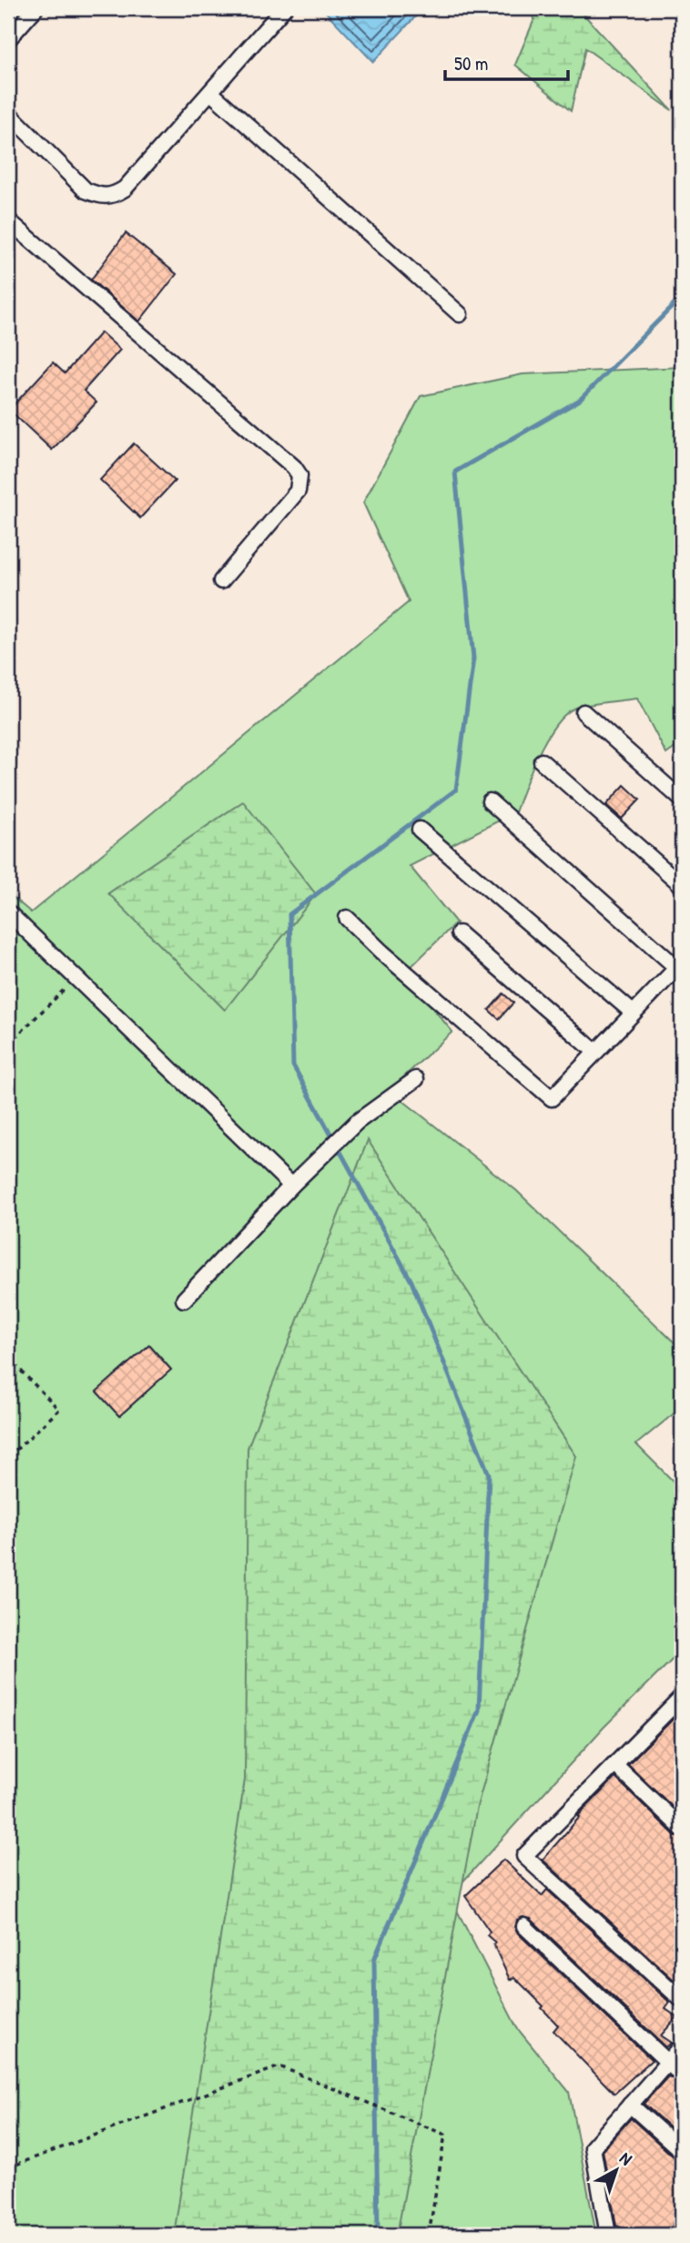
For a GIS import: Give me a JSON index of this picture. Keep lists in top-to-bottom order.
{
  "scale_bar": "50 m",
  "north": "top right"
}
